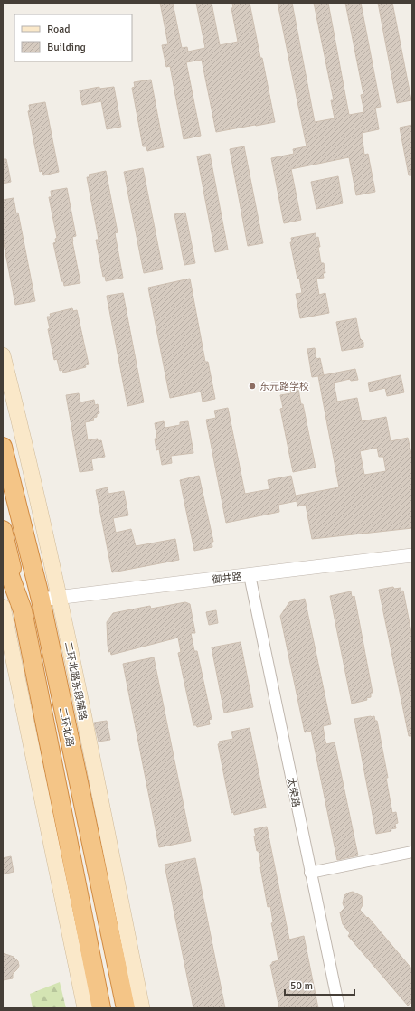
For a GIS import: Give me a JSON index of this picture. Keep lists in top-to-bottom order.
{
  "streets": {
    "highway": ["二环北路"],
    "main road": ["二环北路东段辅路"],
    "street": ["御井路", "太荣路"]
  },
  "crossings": [
    ["御井路", "二环北路东段辅路"],
    ["御井路", "二环北路"],
    ["御井路", "太荣路"]
  ],
  "places": ["东元路学校"],
  "legend": ["Road", "Building"],
  "scale_bar": "50 m"
}
